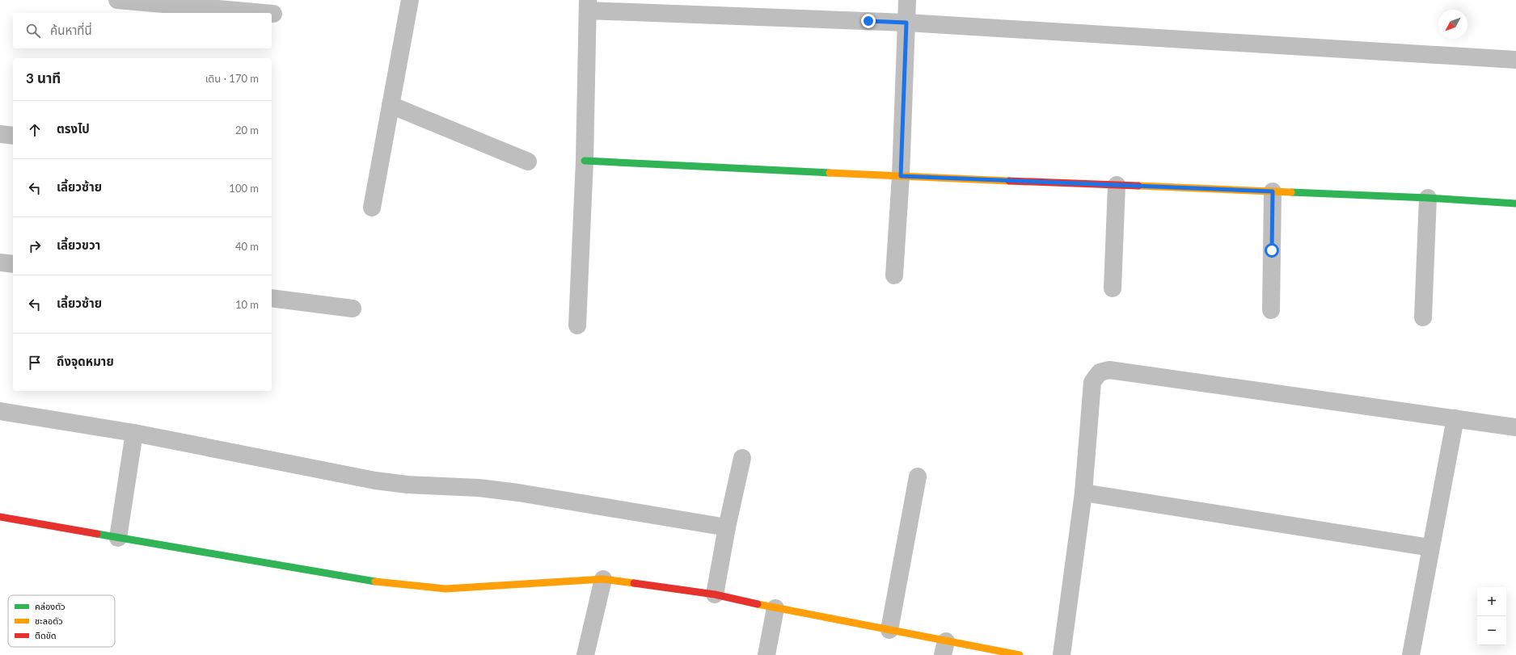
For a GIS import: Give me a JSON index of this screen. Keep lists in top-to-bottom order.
{
  "legend": ["คล่องตัว", "ชะลอตัว", "ติดขัด"],
  "north": "bottom left",
  "page": {
    "search": "ค้นหาที่นี่",
    "heading": ["3 นาที", "เดิน · 170 m"],
    "list": [
      ["ตรงไป", "20 m"],
      ["เลี้ยวซ้าย", "100 m"],
      ["เลี้ยวขวา", "40 m"],
      ["เลี้ยวซ้าย", "10 m"],
      "ถึงจุดหมาย"
    ],
    "map_buttons": ["+", "−"]
  }
}
